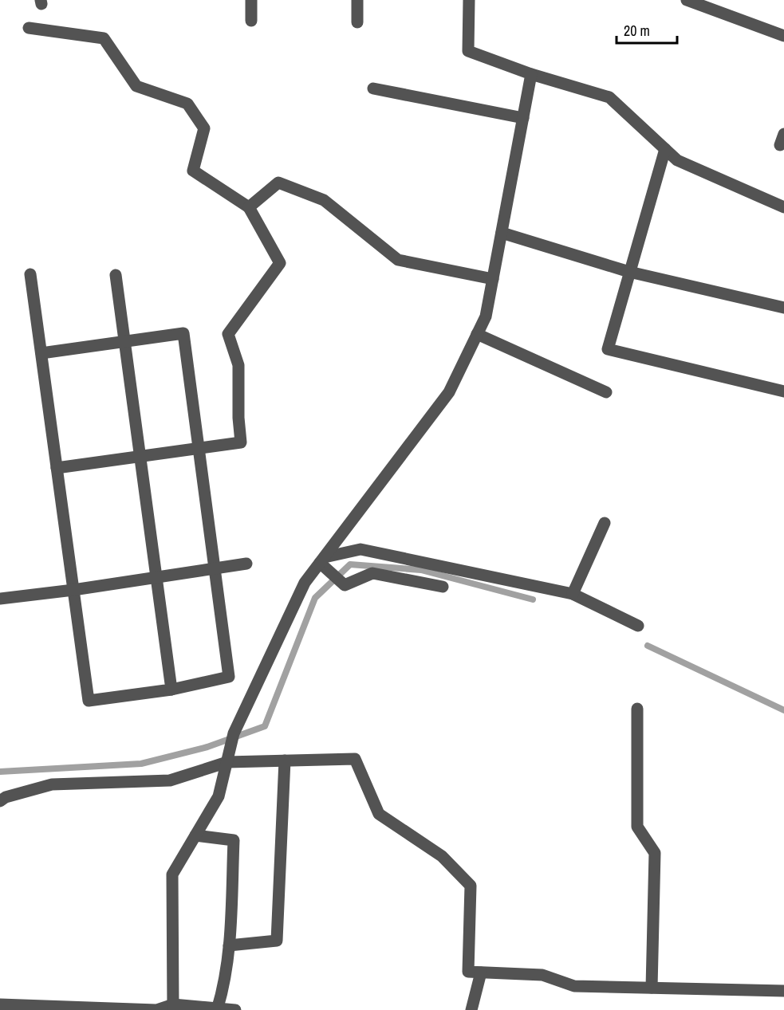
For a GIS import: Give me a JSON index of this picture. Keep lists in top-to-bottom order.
{
  "scale_bar": "20 m"
}
